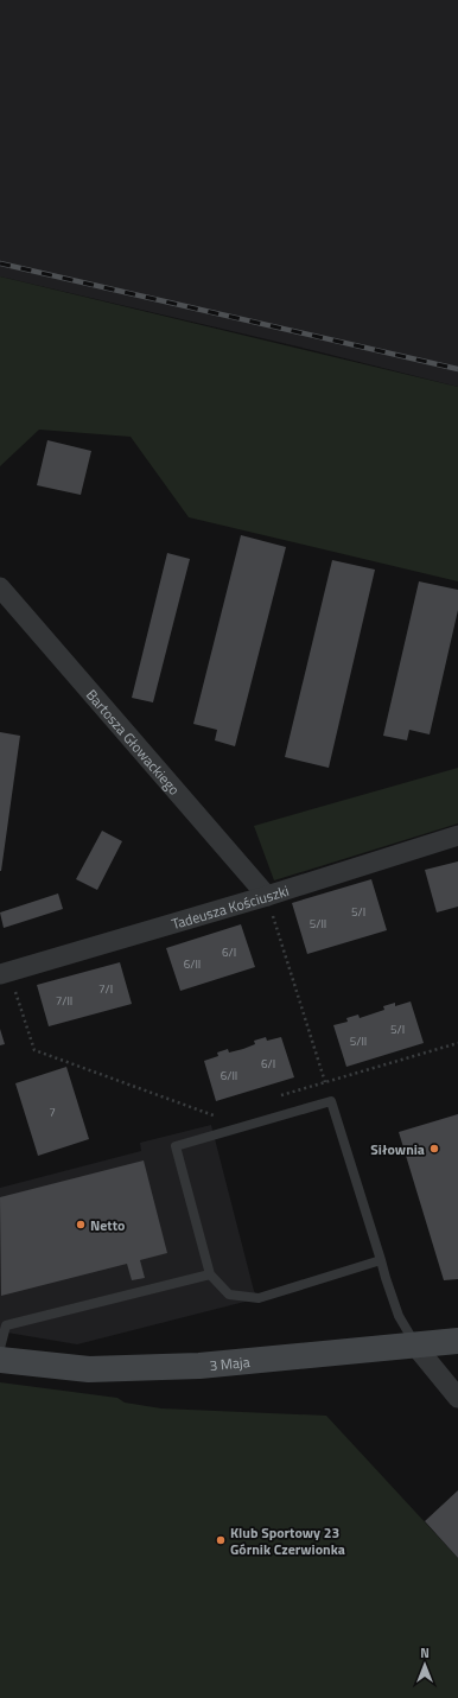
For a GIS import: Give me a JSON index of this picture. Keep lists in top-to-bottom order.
{
  "streets": {
    "main road": ["3 Maja"],
    "street": ["Bartosza Głowackiego", "Tadeusza Kościuszki"]
  },
  "crossings": [
    ["Bartosza Głowackiego", "Tadeusza Kościuszki"]
  ],
  "places": ["Siłownia", "Netto", "Klub Sportowy 23 Górnik Czerwionka"],
  "house_numbers": [
    "5/I",
    "5/II",
    "6/I",
    "6/II",
    "7/I",
    "7/II",
    "5/I",
    "5/II",
    "6/I",
    "6/II",
    "7"
  ],
  "north": "top"
}
